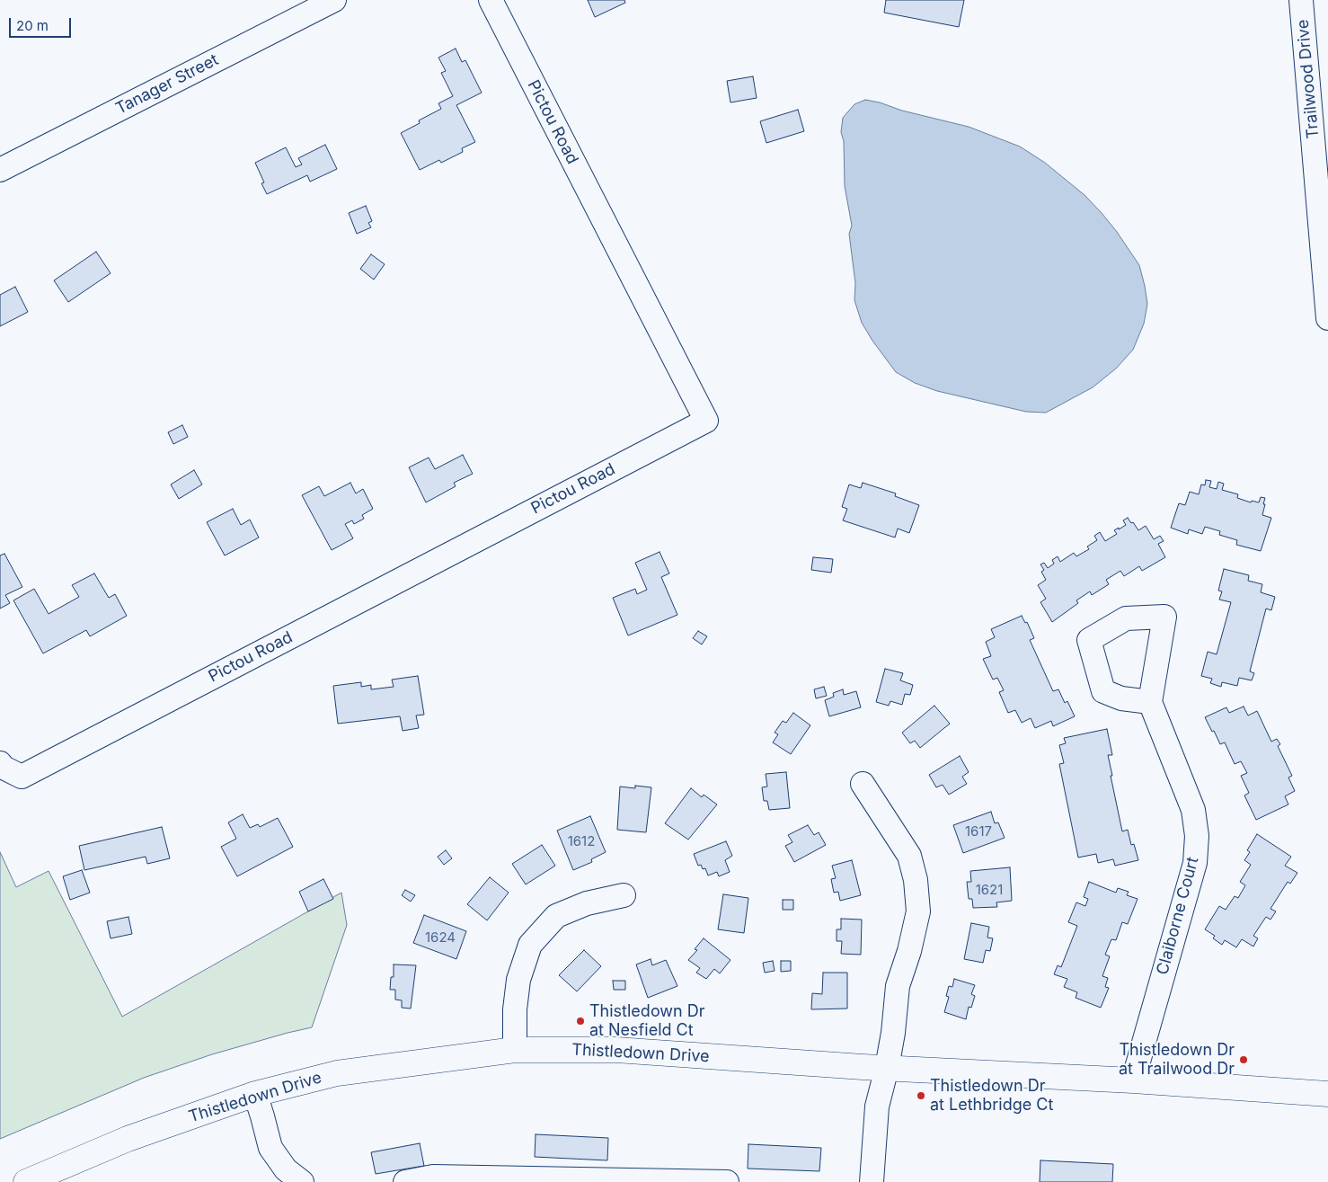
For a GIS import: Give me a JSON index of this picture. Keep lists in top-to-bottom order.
{
  "streets": {
    "main road": ["Thistledown Drive"],
    "street": [
      "Trailwood Drive",
      "Tanager Street",
      "Pictou Road",
      "Claiborne Court"
    ]
  },
  "crossings": [
    ["Claiborne Court", "Thistledown Drive"]
  ],
  "places": ["Thistledown Dr at Nesfield Ct", "Thistledown Dr at Trailwood Dr", "Thistledown Dr at Lethbridge Ct"],
  "house_numbers": [
    "1617",
    "1612",
    "1621",
    "1624"
  ],
  "scale_bar": "20 m"
}
